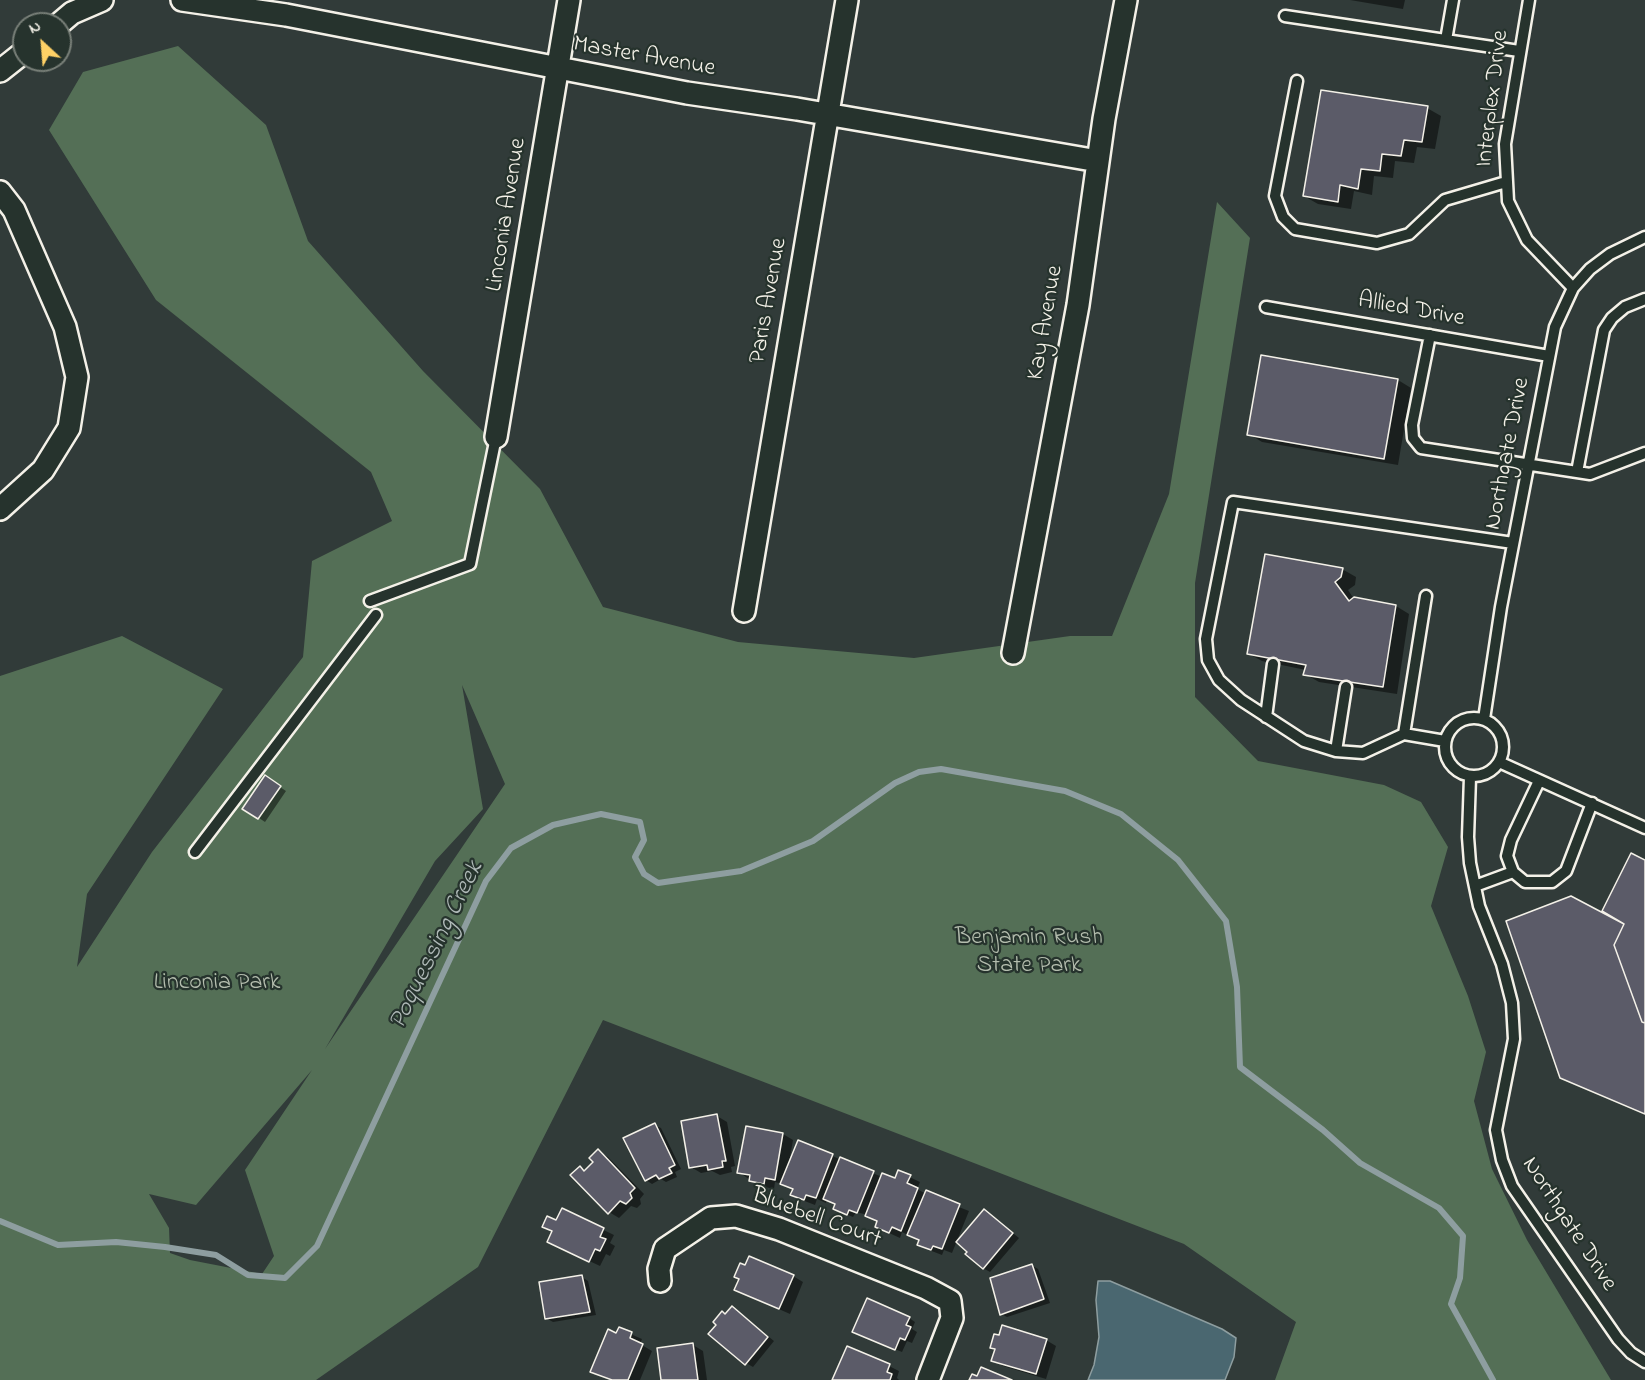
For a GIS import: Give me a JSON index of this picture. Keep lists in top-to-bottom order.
{
  "streets": {
    "street": [
      "Master Avenue",
      "Linconia Avenue",
      "Paris Avenue",
      "Kay Avenue",
      "Bluebell Court"
    ],
    "lane": ["Interplex Drive", "Allied Drive", "Northgate Drive"]
  },
  "crossings": [
    ["Master Avenue", "Linconia Avenue"],
    ["Master Avenue", "Paris Avenue"],
    ["Master Avenue", "Kay Avenue"],
    ["Interplex Drive", "Northgate Drive"],
    ["Allied Drive", "Northgate Drive"]
  ],
  "water": ["Poquessing Creek"],
  "parks": ["Benjamin Rush State Park", "Linconia Park"],
  "north": "top left"
}
